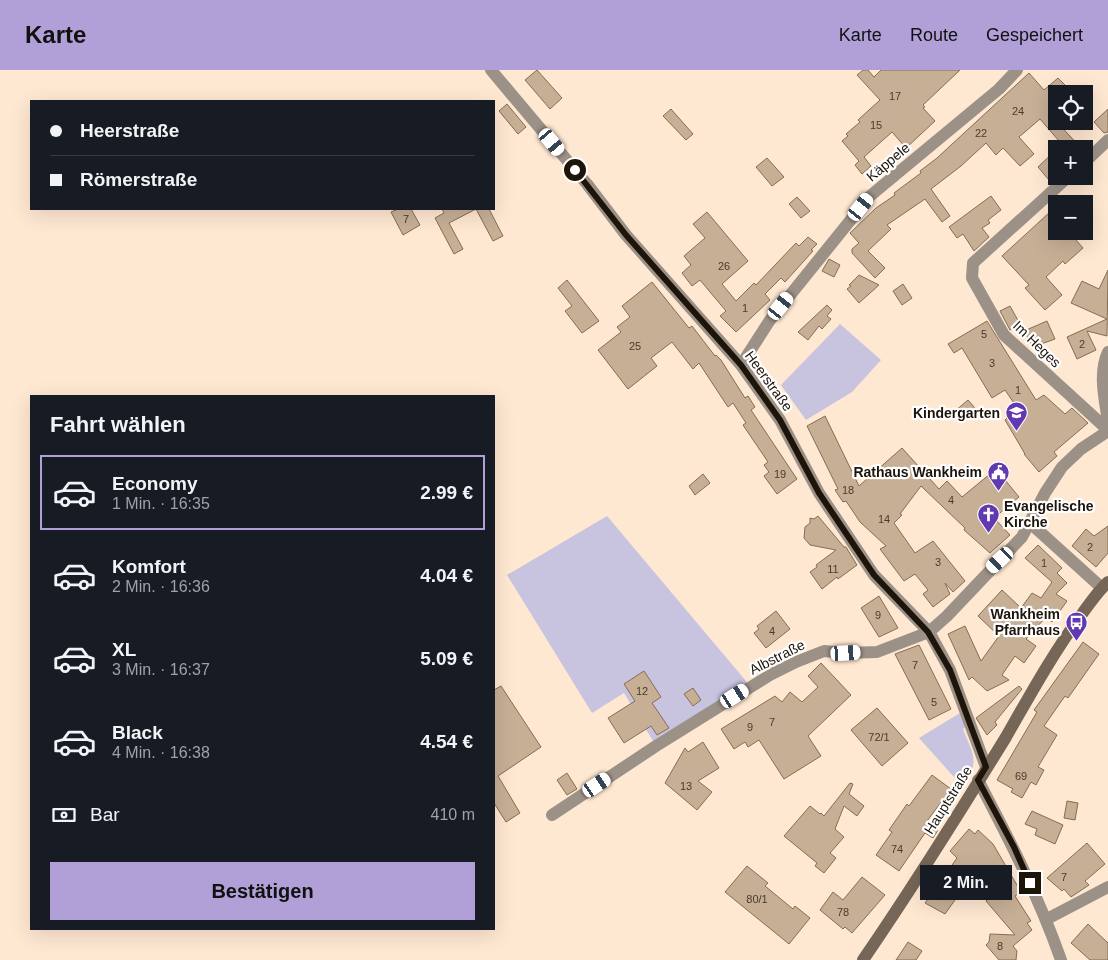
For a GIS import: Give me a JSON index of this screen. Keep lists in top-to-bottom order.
{
  "streets": {
    "street": [
      "Käppele",
      "Im Heges",
      "Heerstraße",
      "Albstraße",
      "Hauptstraße"
    ]
  },
  "crossings": [
    ["Käppele", "Heerstraße"],
    ["Heerstraße", "Albstraße"],
    ["Heerstraße", "Hauptstraße"]
  ],
  "places": {
    "school or university": ["Kindergarten"],
    "public building": ["Rathaus Wankheim"],
    "church": ["Evangelische Kirche"],
    "bus stop": ["Wankheim Pfarrhaus"]
  },
  "house_numbers": [
    "17",
    "24",
    "15",
    "22",
    "7",
    "26",
    "1",
    "5",
    "2",
    "25",
    "3",
    "1",
    "19",
    "18",
    "4",
    "14",
    "2",
    "3",
    "1",
    "11",
    "9",
    "4",
    "7",
    "12",
    "5",
    "7",
    "9",
    "72/1",
    "69",
    "13",
    "74",
    "7",
    "80/1",
    "78",
    "8"
  ],
  "page": {
    "header": "Karte",
    "nav": ["Karte", "Route", "Gespeichert"],
    "map_buttons": ["+", "−"],
    "banner": ["Heerstraße", "Römerstraße"],
    "heading": "Fahrt wählen",
    "list": [
      {
        "name": "Economy",
        "note": "1 Min. · 16:35",
        "value": "2.99 €"
      },
      {
        "name": "Komfort",
        "note": "2 Min. · 16:36",
        "value": "4.04 €"
      },
      {
        "name": "XL",
        "note": "3 Min. · 16:37",
        "value": "5.09 €"
      },
      {
        "name": "Black",
        "note": "4 Min. · 16:38",
        "value": "4.54 €"
      }
    ],
    "pay": ["Bar", "410 m"],
    "buttons": "Bestätigen",
    "bubble": "2 Min."
  }
}
